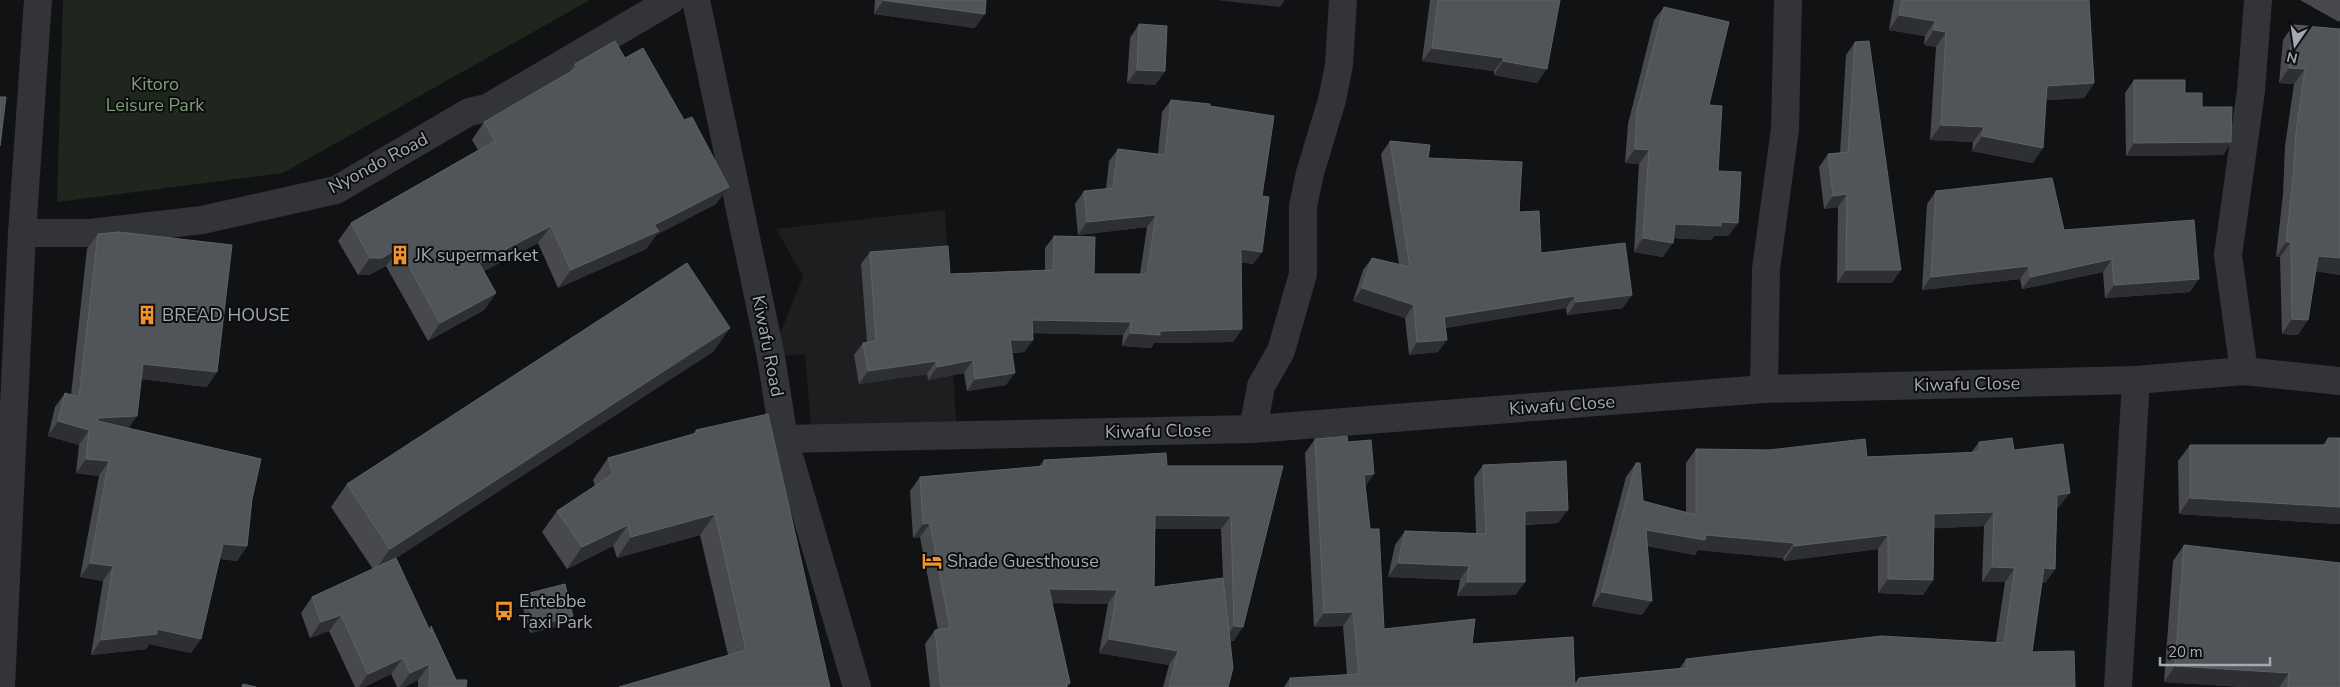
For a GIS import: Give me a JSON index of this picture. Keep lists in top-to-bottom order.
{
  "streets": {
    "street": ["Nyondo Road", "Kiwafu Road", "Kiwafu Close"]
  },
  "crossings": [
    ["Kiwafu Road", "Kiwafu Close"]
  ],
  "parks": ["Kitoro Leisure Park"],
  "places": {
    "building": ["JK supermarket", "BREAD HOUSE"],
    "hotel": ["Shade Guesthouse"],
    "bus stop": ["Entebbe Taxi Park"]
  },
  "scale_bar": "20 m",
  "north": "bottom"
}
